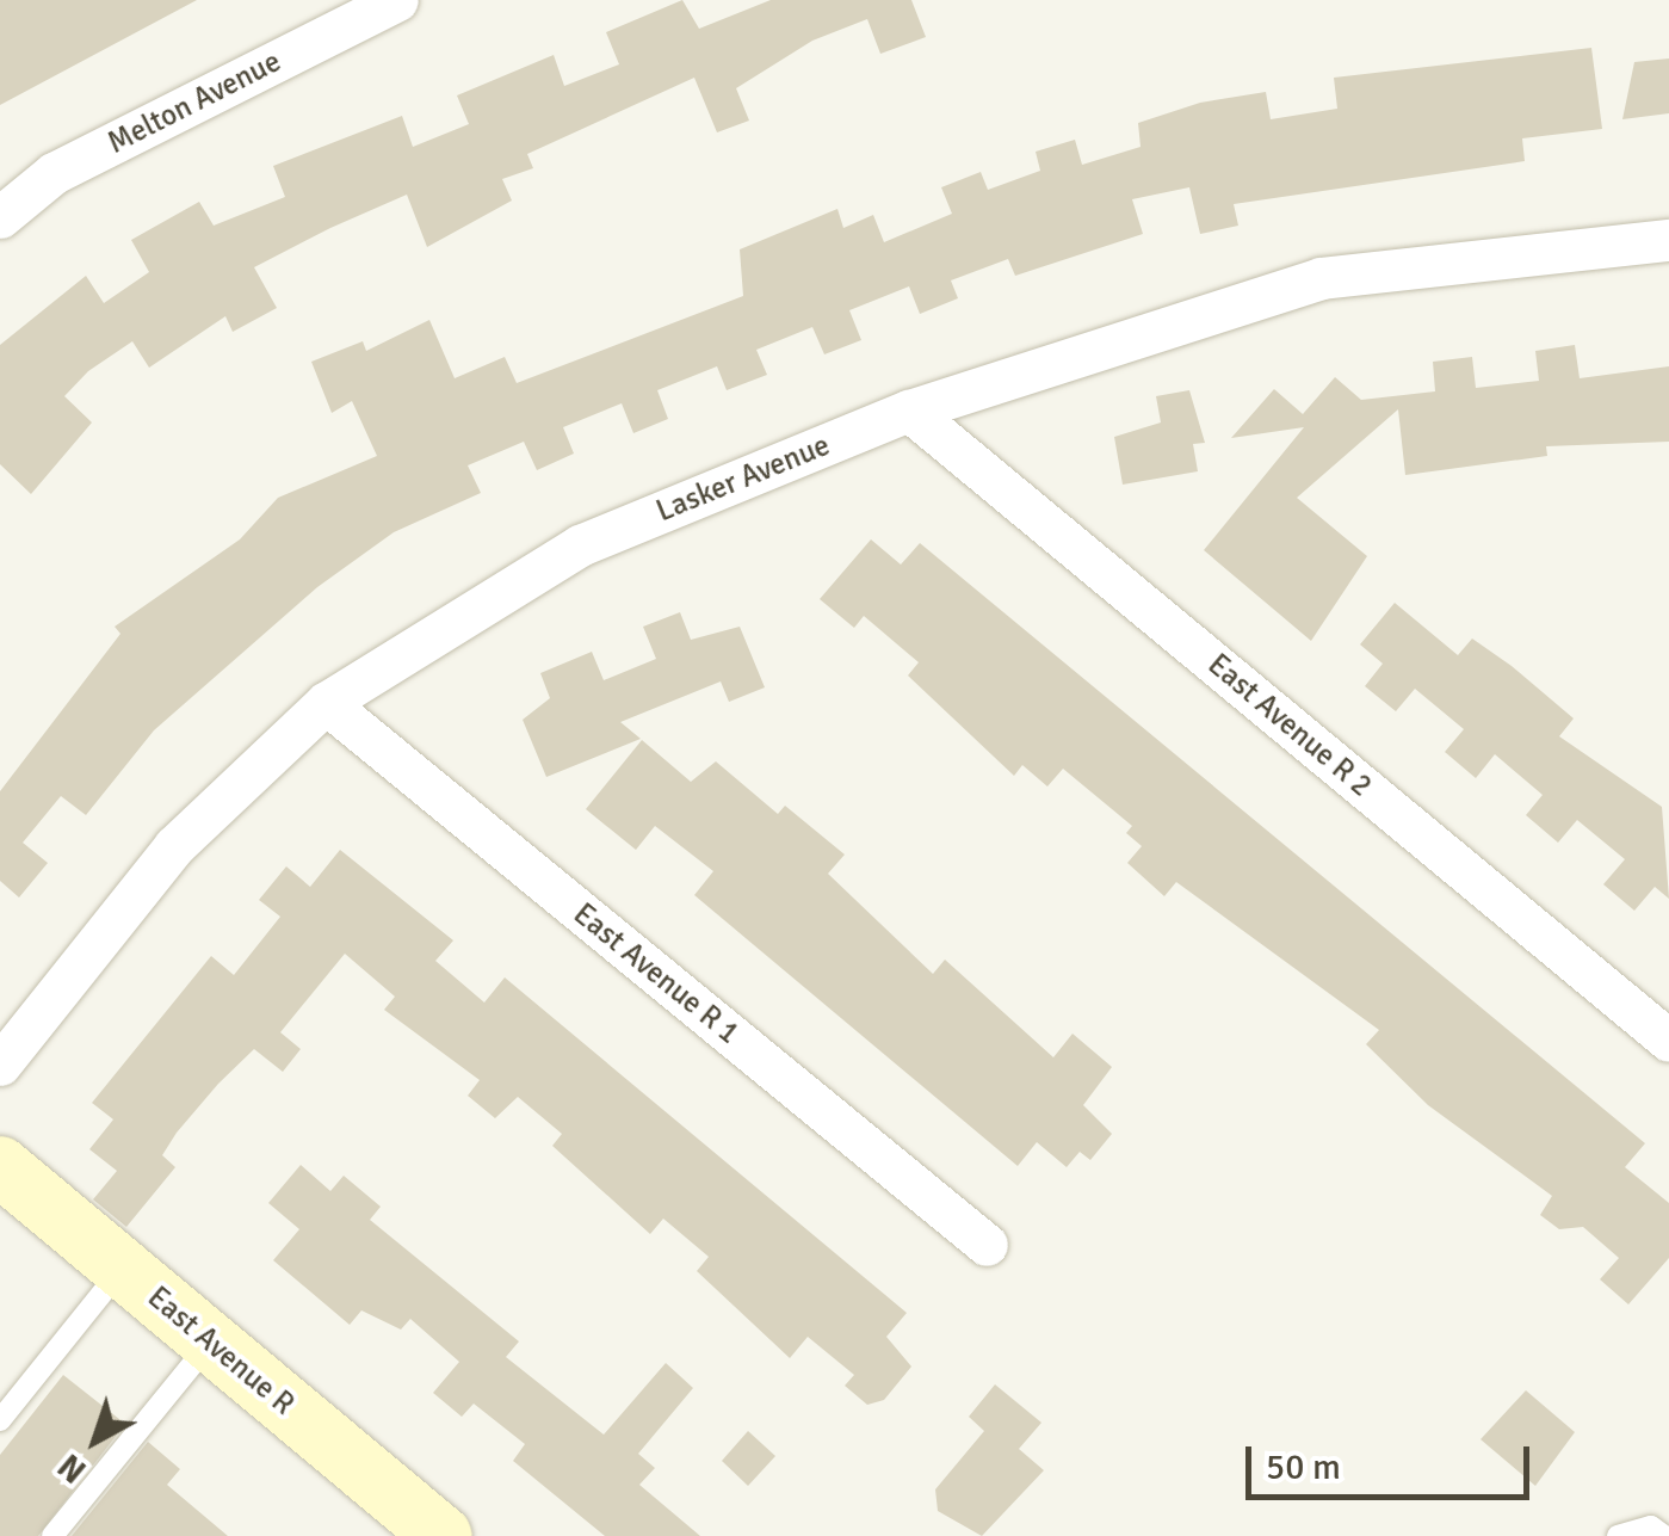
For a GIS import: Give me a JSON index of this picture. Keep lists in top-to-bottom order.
{
  "streets": {
    "main road": ["East Avenue R"],
    "street": [
      "Melton Avenue",
      "Lasker Avenue",
      "East Avenue R 2",
      "East Avenue R 1"
    ]
  },
  "crossings": [
    ["Lasker Avenue", "East Avenue R 2"],
    ["Lasker Avenue", "East Avenue R 1"]
  ],
  "scale_bar": "50 m",
  "north": "bottom left"
}
